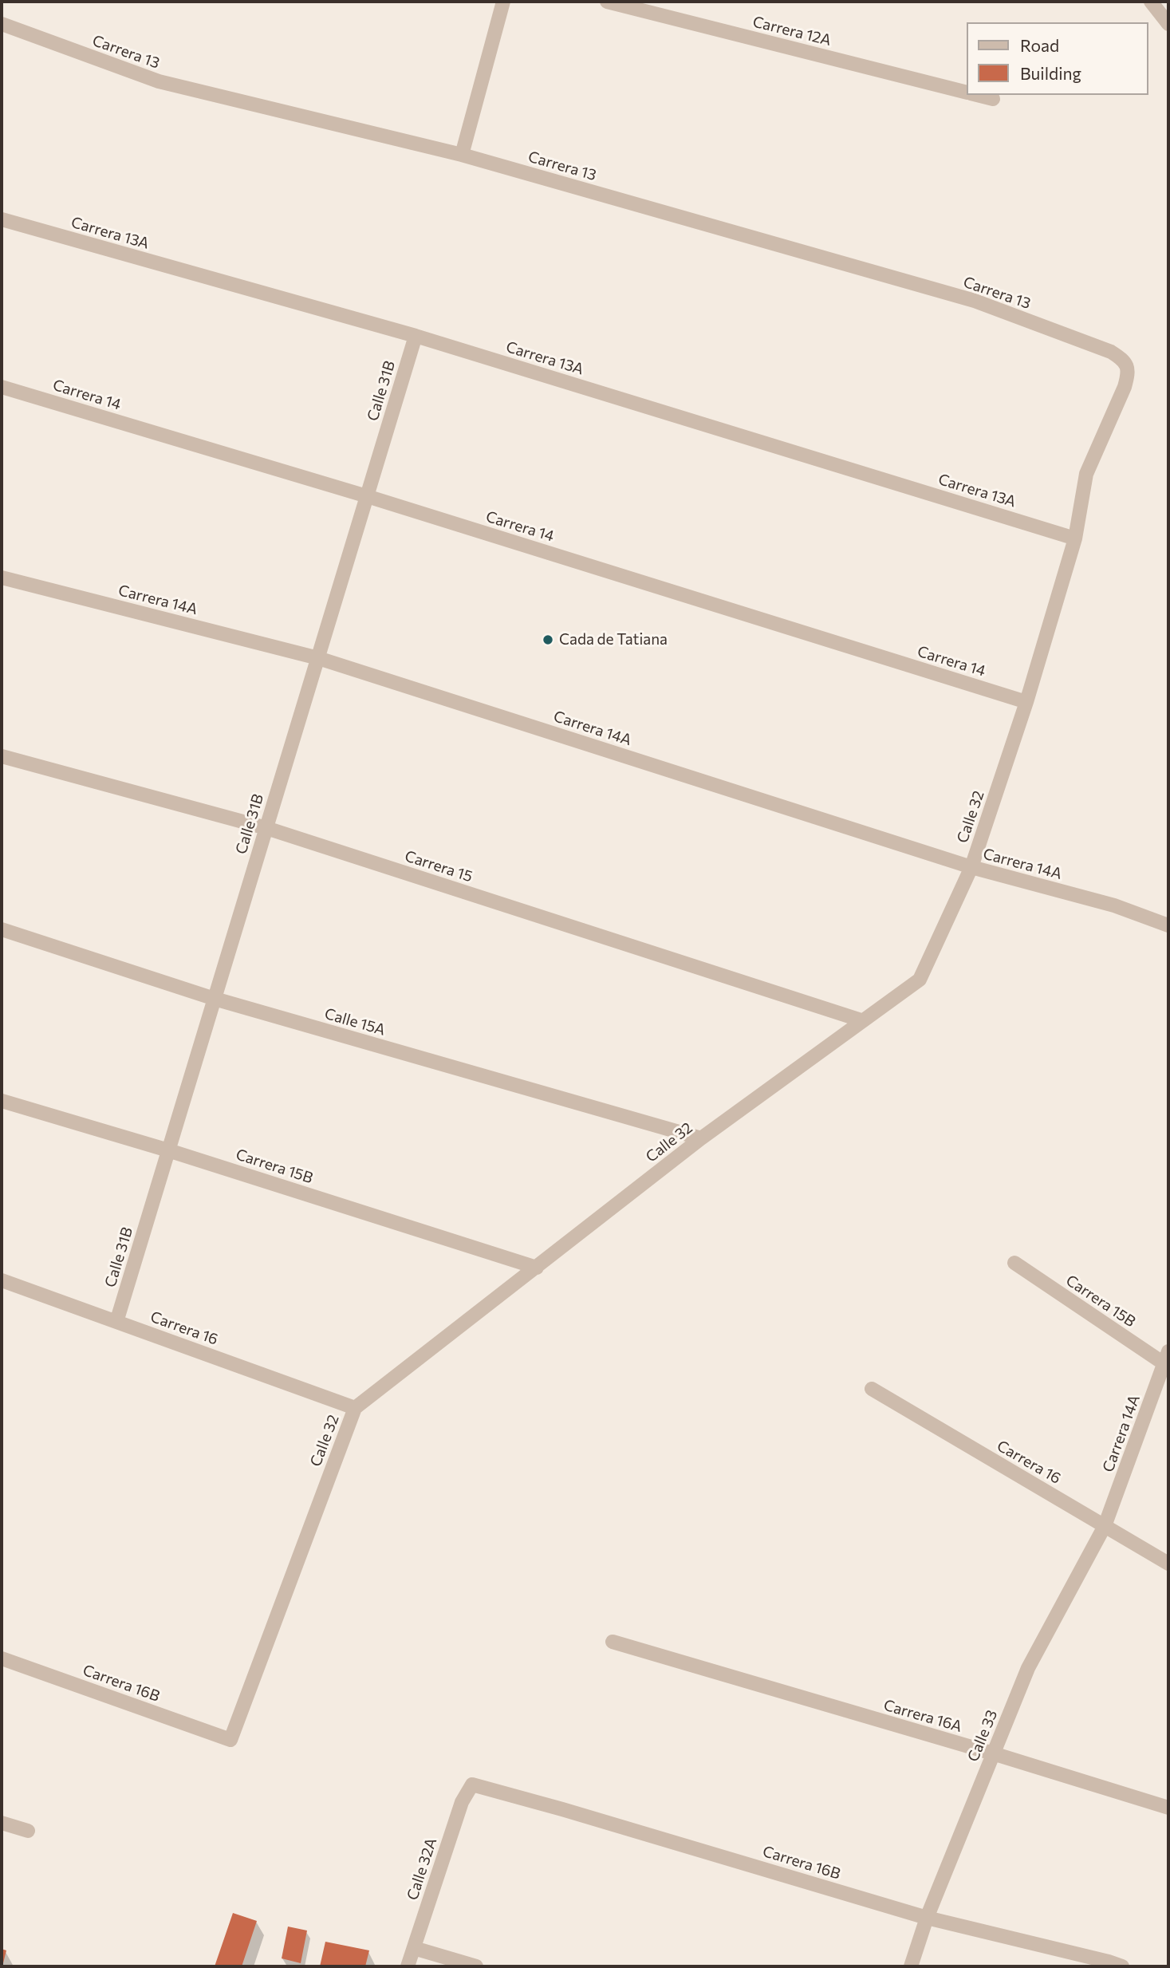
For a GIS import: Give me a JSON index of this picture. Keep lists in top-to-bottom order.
{
  "streets": {
    "street": [
      "Carrera 12A",
      "Carrera 13",
      "Carrera 13A",
      "Calle 31B",
      "Carrera 14",
      "Carrera 14A",
      "Calle 32",
      "Carrera 15",
      "Calle 15A",
      "Carrera 15B",
      "Carrera 16",
      "Carrera 16B",
      "Carrera 16A",
      "Calle 33",
      "Calle 32A"
    ]
  },
  "crossings": [
    ["Carrera 13", "Calle 32"],
    ["Carrera 13A", "Calle 31B"],
    ["Carrera 13A", "Calle 32"],
    ["Calle 31B", "Carrera 14"],
    ["Calle 31B", "Carrera 14A"],
    ["Calle 31B", "Carrera 15"],
    ["Calle 31B", "Calle 15A"],
    ["Calle 31B", "Carrera 15B"],
    ["Calle 31B", "Carrera 16"],
    ["Carrera 14", "Calle 32"],
    ["Carrera 14A", "Calle 32"],
    ["Carrera 14A", "Carrera 15B"],
    ["Carrera 14A", "Carrera 16"],
    ["Carrera 14A", "Calle 33"],
    ["Calle 32", "Carrera 15"],
    ["Calle 32", "Calle 15A"],
    ["Calle 32", "Carrera 15B"],
    ["Calle 32", "Carrera 16"],
    ["Calle 32", "Carrera 16B"],
    ["Carrera 16", "Calle 33"],
    ["Carrera 16B", "Calle 33"],
    ["Carrera 16B", "Calle 32A"],
    ["Carrera 16A", "Calle 33"]
  ],
  "places": ["Cada de Tatiana"],
  "legend": ["Road", "Building"]
}
